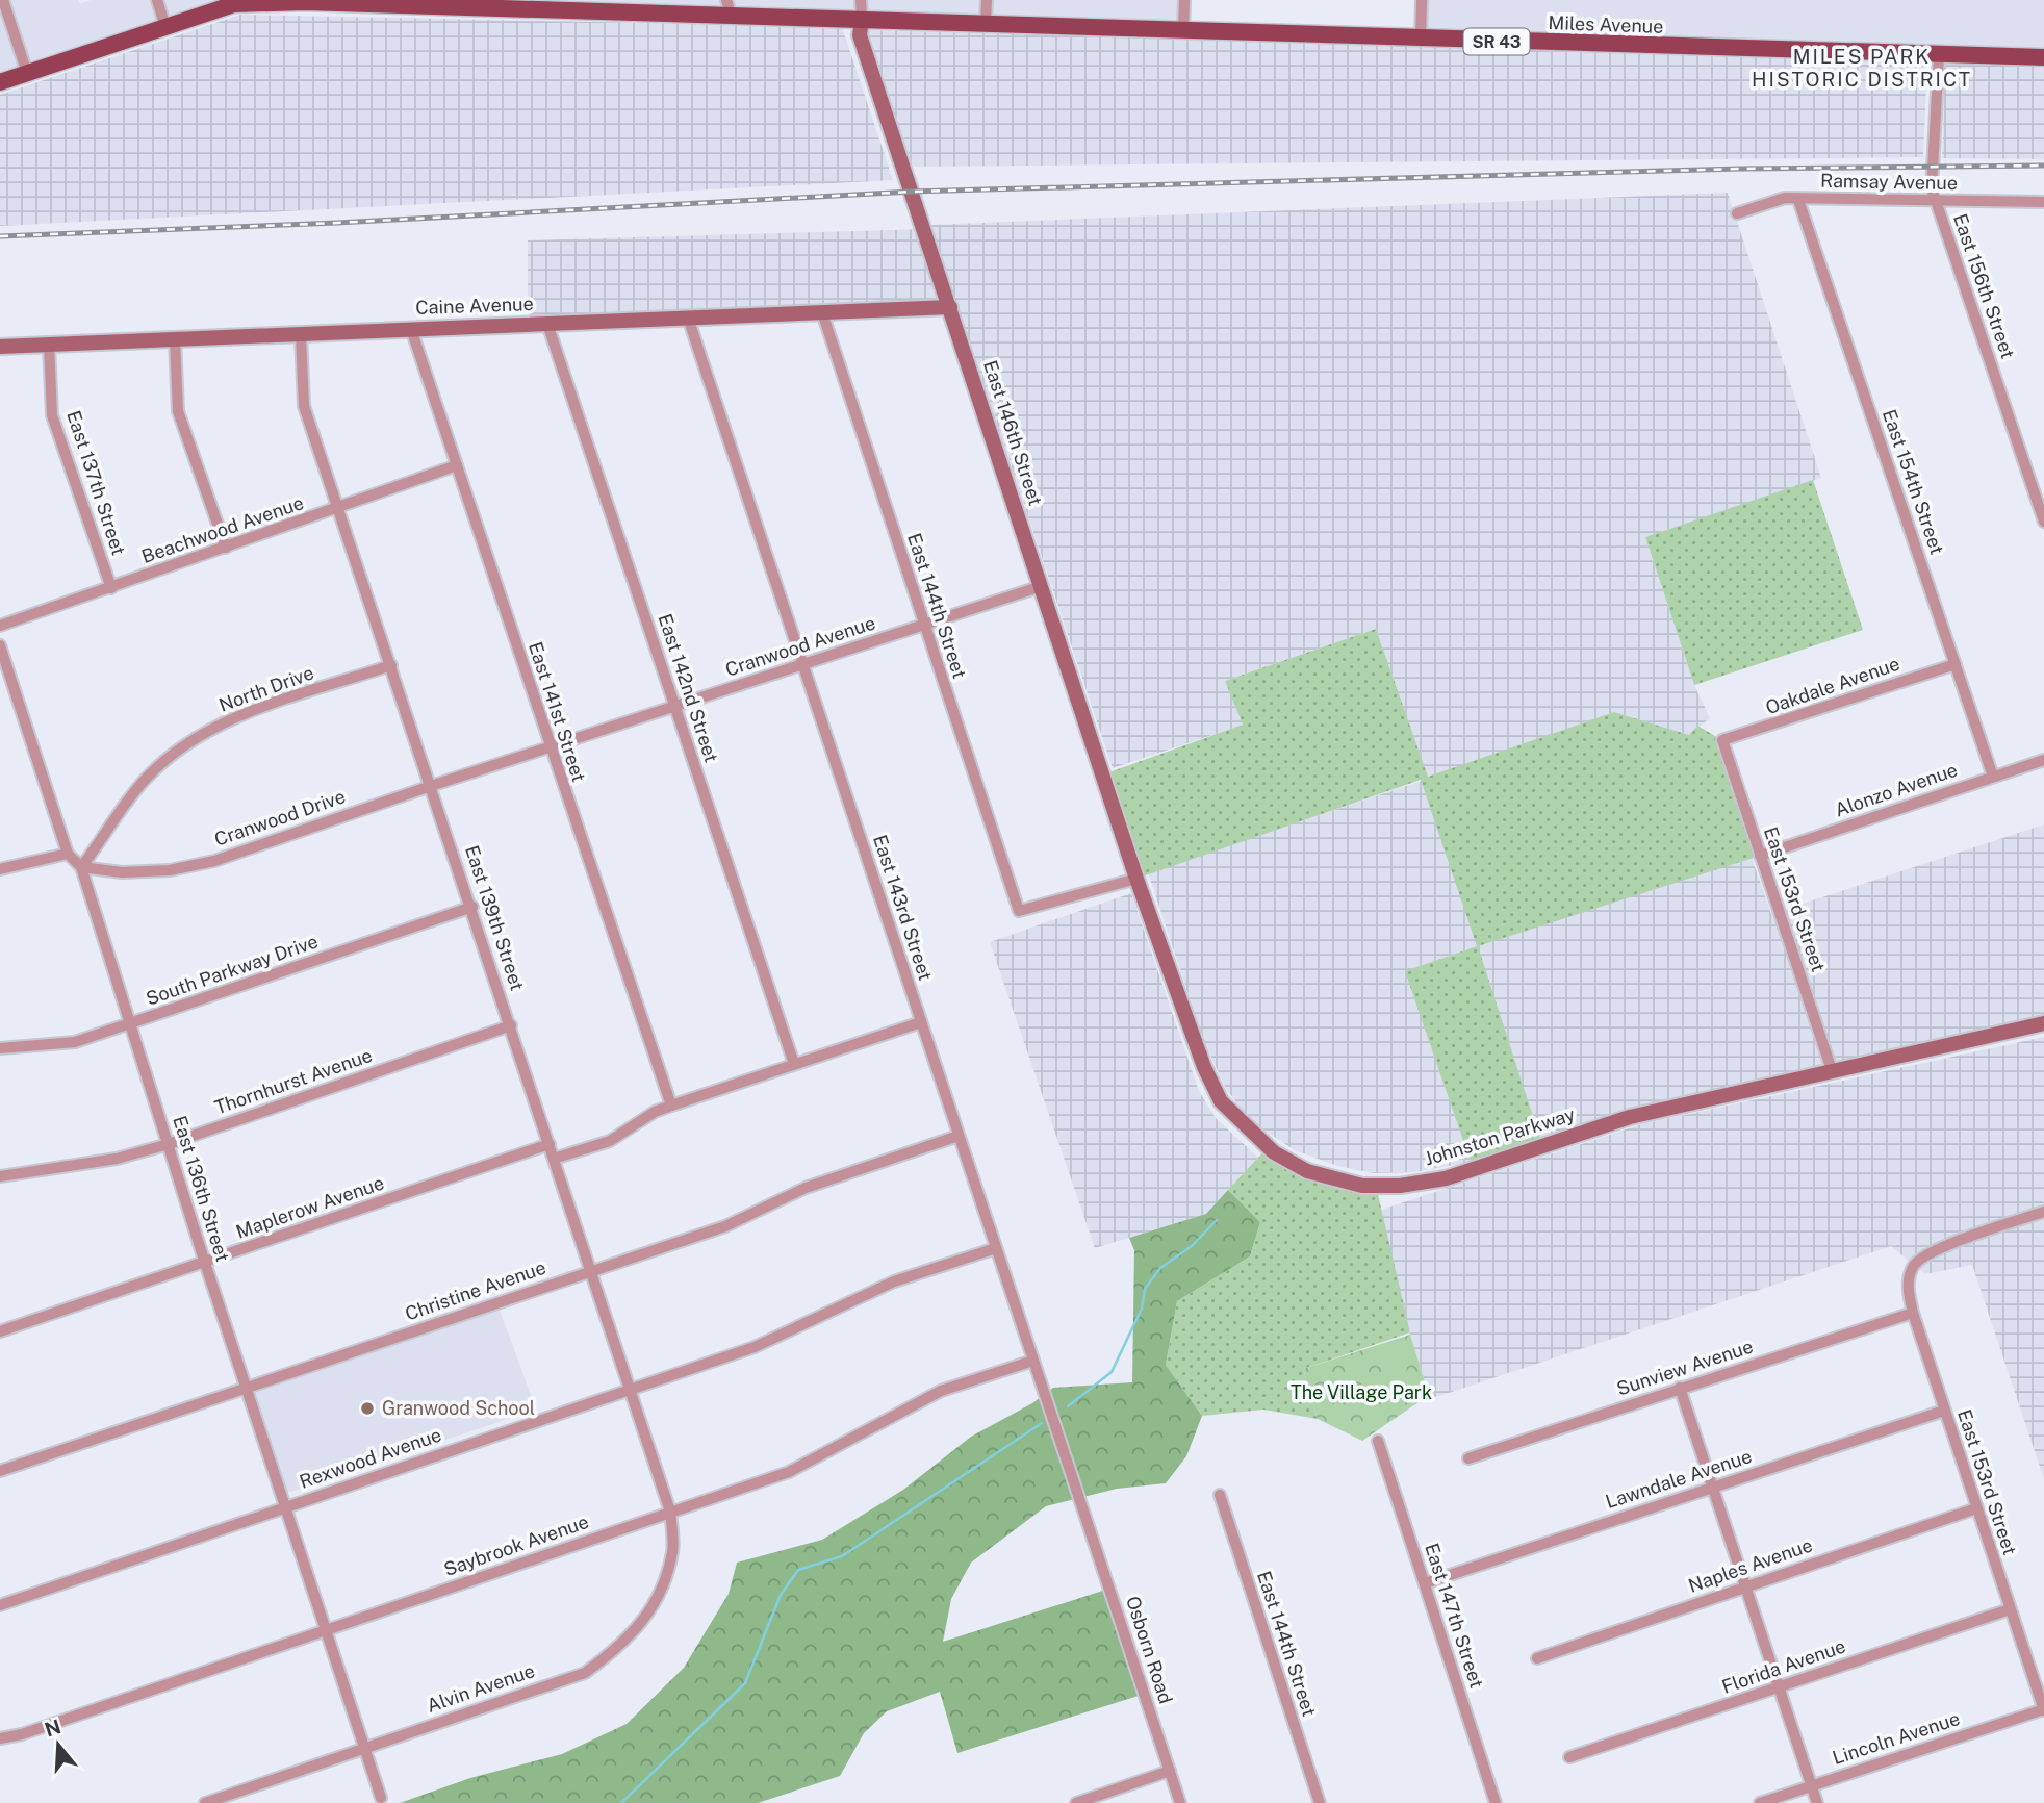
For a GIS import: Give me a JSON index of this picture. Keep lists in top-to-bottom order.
{
  "streets": {
    "main road": ["Miles Avenue", "SR 43"],
    "street": [
      "Ramsay Avenue",
      "East 156th Street",
      "Caine Avenue",
      "East 146th Street",
      "East 154th Street",
      "East 137th Street",
      "Beachwood Avenue",
      "East 144th Street",
      "Cranwood Avenue",
      "Oakdale Avenue",
      "East 142nd Street",
      "North Drive",
      "East 141st Street",
      "Alonzo Avenue",
      "Cranwood Drive",
      "East 153rd Street",
      "East 143rd Street",
      "East 139th Street",
      "South Parkway Drive",
      "Thornhurst Avenue",
      "Johnston Parkway",
      "East 136th Street",
      "Maplerow Avenue",
      "Christine Avenue",
      "Sunview Avenue",
      "Rexwood Avenue",
      "Lawndale Avenue",
      "Saybrook Avenue",
      "Naples Avenue",
      "East 147th Street",
      "Osborn Road",
      "Florida Avenue",
      "Alvin Avenue",
      "Lincoln Avenue"
    ]
  },
  "crossings": [
    ["Miles Avenue", "East 156th Street"],
    ["Miles Avenue", "East 146th Street"],
    ["Ramsay Avenue", "East 156th Street"],
    ["Ramsay Avenue", "East 154th Street"],
    ["Caine Avenue", "East 146th Street"],
    ["Caine Avenue", "East 137th Street"],
    ["Caine Avenue", "East 144th Street"],
    ["Caine Avenue", "East 142nd Street"],
    ["Caine Avenue", "East 141st Street"],
    ["Caine Avenue", "East 143rd Street"],
    ["Caine Avenue", "East 139th Street"],
    ["East 146th Street", "East 144th Street"],
    ["East 146th Street", "Cranwood Avenue"],
    ["East 146th Street", "Johnston Parkway"],
    ["East 154th Street", "Oakdale Avenue"],
    ["East 154th Street", "Alonzo Avenue"],
    ["East 137th Street", "Beachwood Avenue"],
    ["Beachwood Avenue", "East 141st Street"],
    ["Beachwood Avenue", "East 139th Street"],
    ["East 144th Street", "Cranwood Avenue"],
    ["East 144th Street", "Johnston Parkway"],
    ["Cranwood Avenue", "East 142nd Street"],
    ["Cranwood Avenue", "East 141st Street"],
    ["Cranwood Avenue", "Cranwood Drive"],
    ["Cranwood Avenue", "East 143rd Street"],
    ["Oakdale Avenue", "East 153rd Street"],
    ["North Drive", "Cranwood Drive"],
    ["North Drive", "East 139th Street"],
    ["North Drive", "East 136th Street"],
    ["Alonzo Avenue", "East 153rd Street"],
    ["Cranwood Drive", "East 139th Street"],
    ["Cranwood Drive", "East 136th Street"],
    ["East 153rd Street", "Johnston Parkway"],
    ["East 153rd Street", "Sunview Avenue"],
    ["East 153rd Street", "Lawndale Avenue"],
    ["East 153rd Street", "Naples Avenue"],
    ["East 153rd Street", "Florida Avenue"],
    ["East 153rd Street", "Lincoln Avenue"],
    ["East 143rd Street", "Christine Avenue"],
    ["East 143rd Street", "Rexwood Avenue"],
    ["East 143rd Street", "Saybrook Avenue"],
    ["East 143rd Street", "Osborn Road"],
    ["East 139th Street", "South Parkway Drive"],
    ["East 139th Street", "Thornhurst Avenue"],
    ["East 139th Street", "Maplerow Avenue"],
    ["East 139th Street", "Christine Avenue"],
    ["East 139th Street", "Rexwood Avenue"],
    ["East 139th Street", "Saybrook Avenue"],
    ["East 139th Street", "Alvin Avenue"],
    ["South Parkway Drive", "East 136th Street"],
    ["Thornhurst Avenue", "East 136th Street"],
    ["East 136th Street", "Maplerow Avenue"],
    ["East 136th Street", "Christine Avenue"],
    ["East 136th Street", "Rexwood Avenue"],
    ["East 136th Street", "Saybrook Avenue"],
    ["East 136th Street", "Alvin Avenue"],
    ["Lawndale Avenue", "East 147th Street"],
    ["Saybrook Avenue", "Alvin Avenue"]
  ],
  "districts": ["MILES PARK HISTORIC DISTRICT"],
  "parks": ["The Village Park"],
  "places": ["Granwood School"],
  "north": "top"
}
